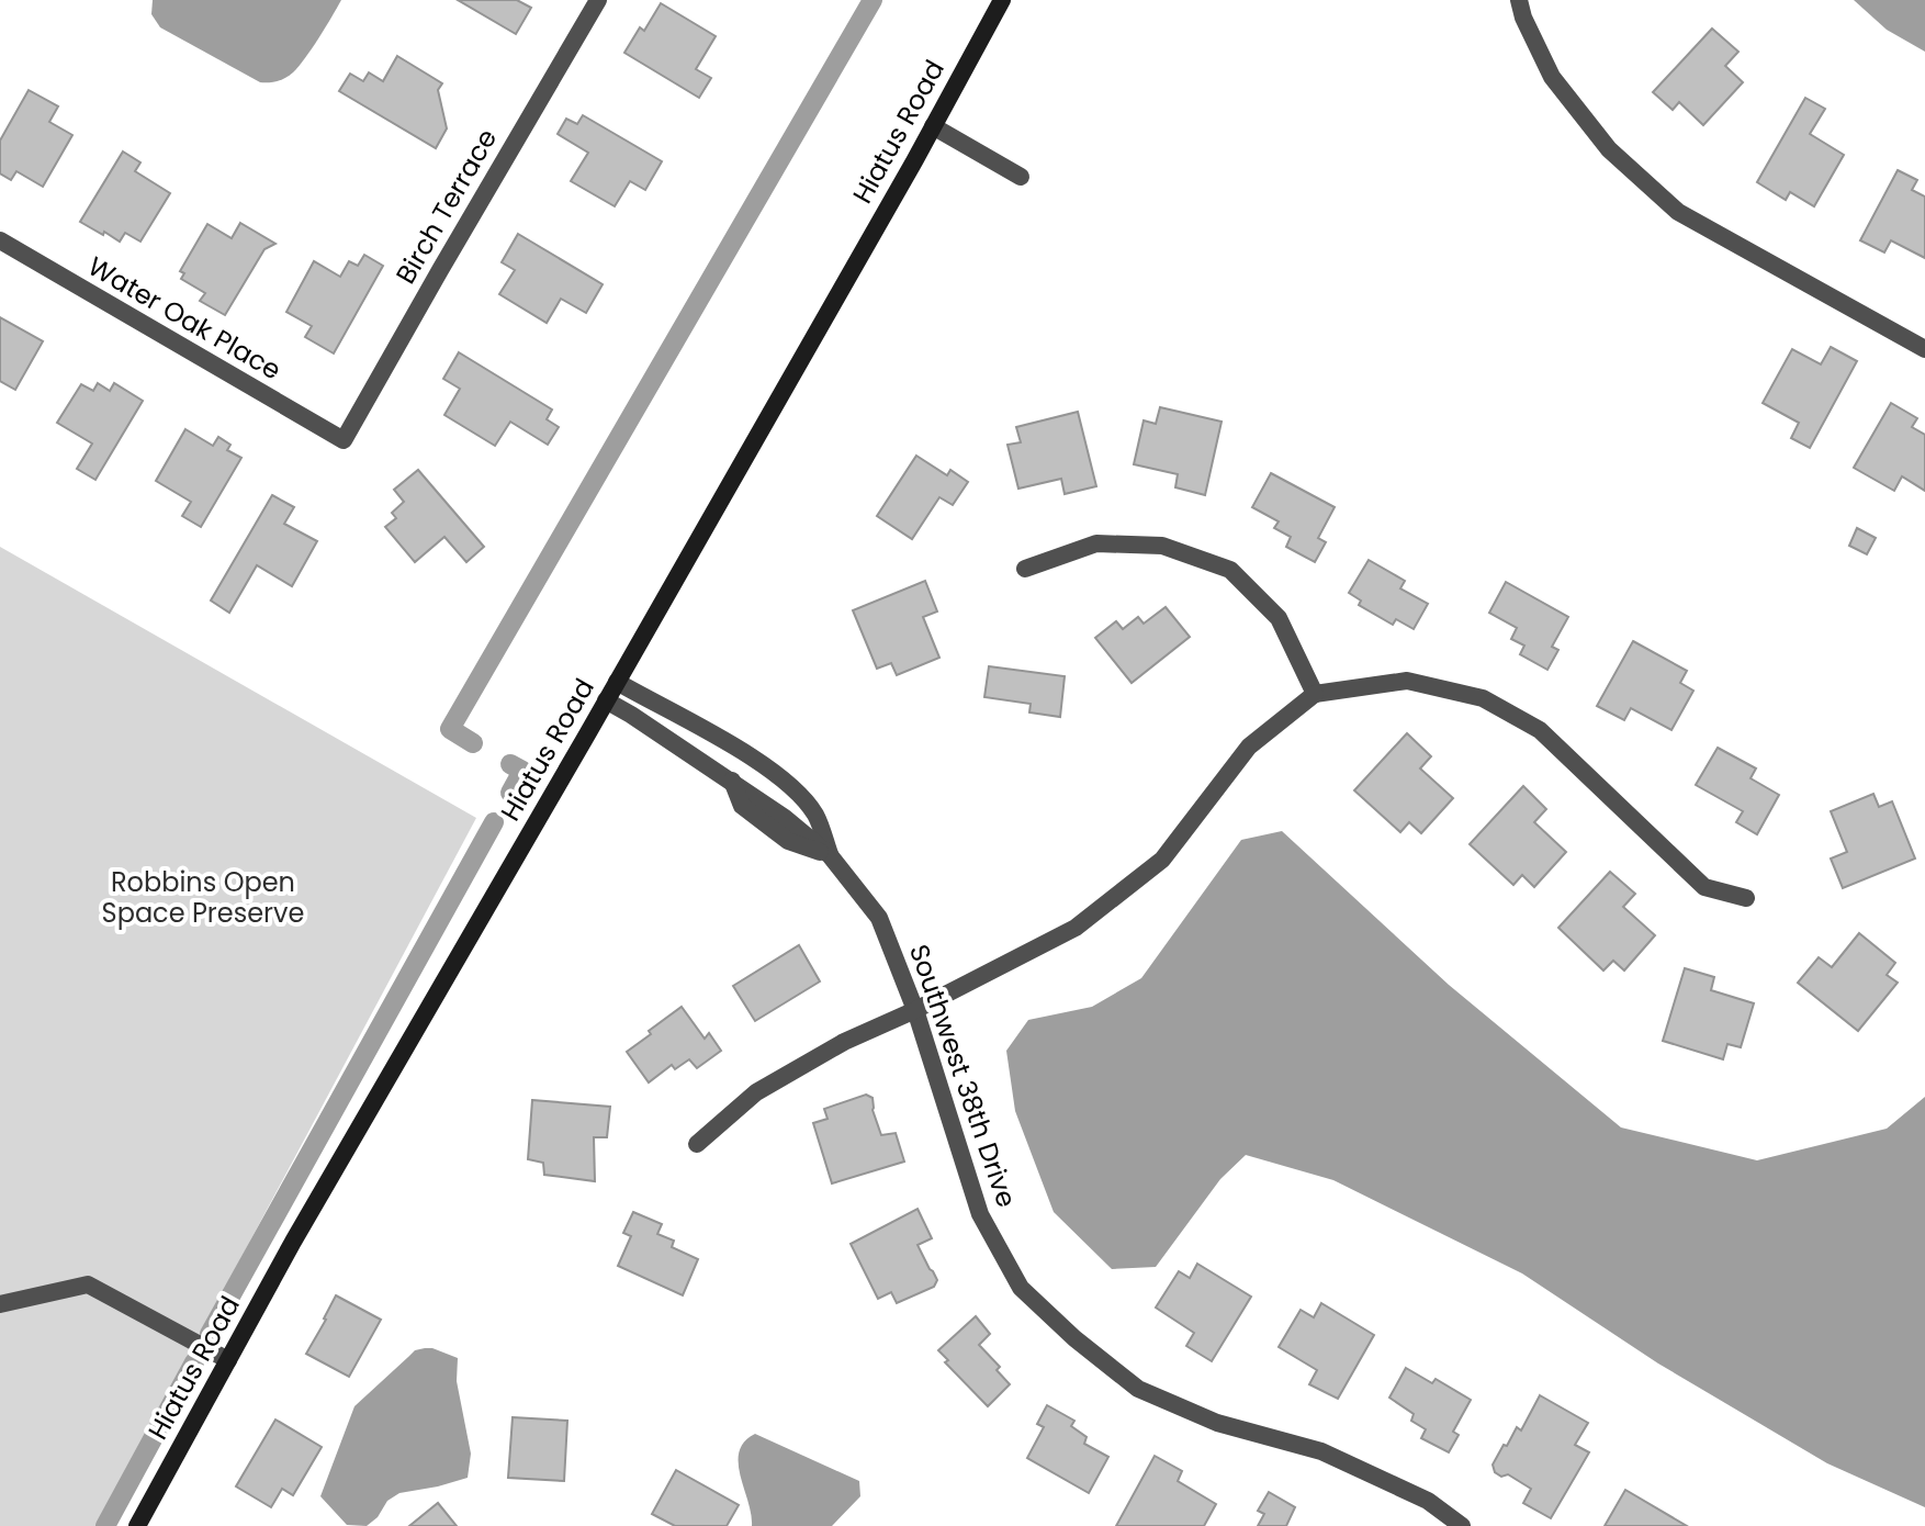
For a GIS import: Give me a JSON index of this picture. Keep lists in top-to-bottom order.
{
  "streets": {
    "street": [
      "Hiatus Road",
      "Birch Terrace",
      "Water Oak Place",
      "Southwest 38th Drive"
    ]
  },
  "crossings": [
    ["Hiatus Road", "Southwest 38th Drive"],
    ["Birch Terrace", "Water Oak Place"]
  ],
  "parks": ["Robbins Open Space Preserve"]
}
